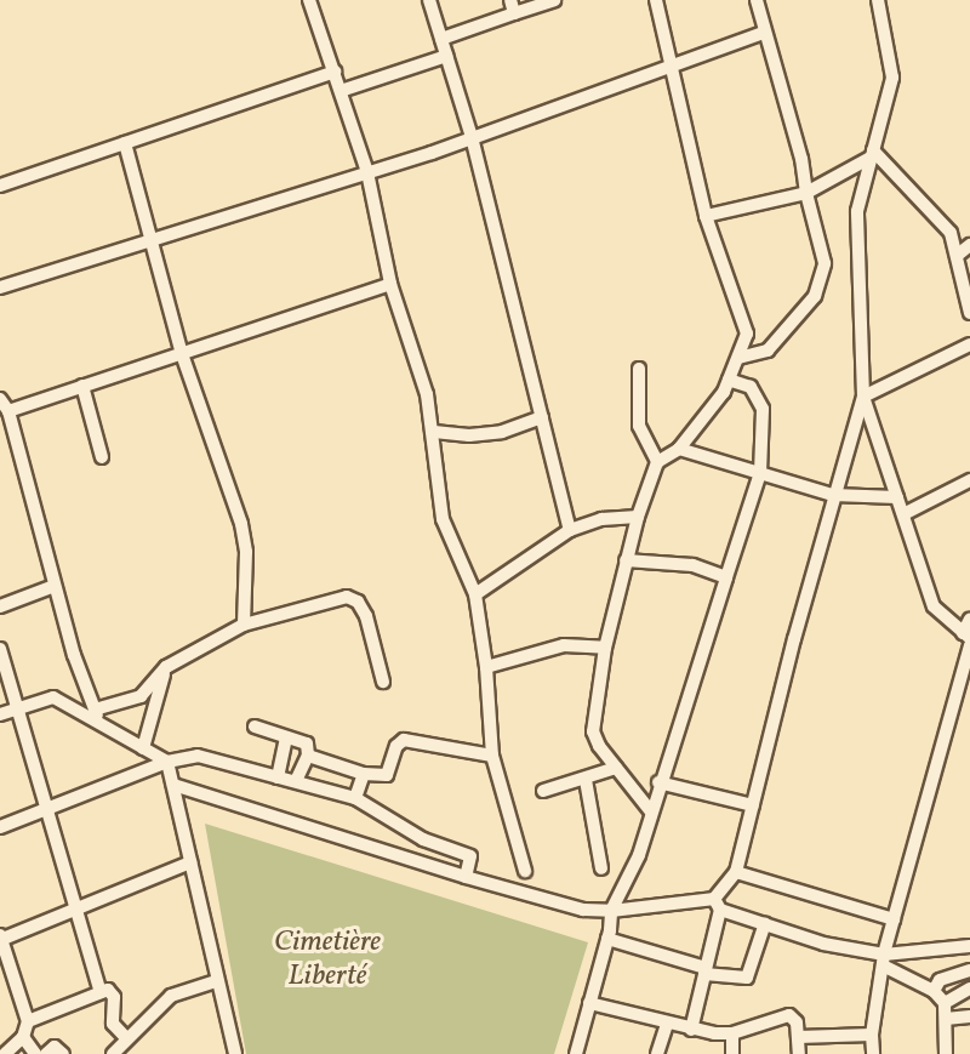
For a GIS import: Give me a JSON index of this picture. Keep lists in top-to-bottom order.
{
  "parks": ["Cimetière Liberté"]
}
